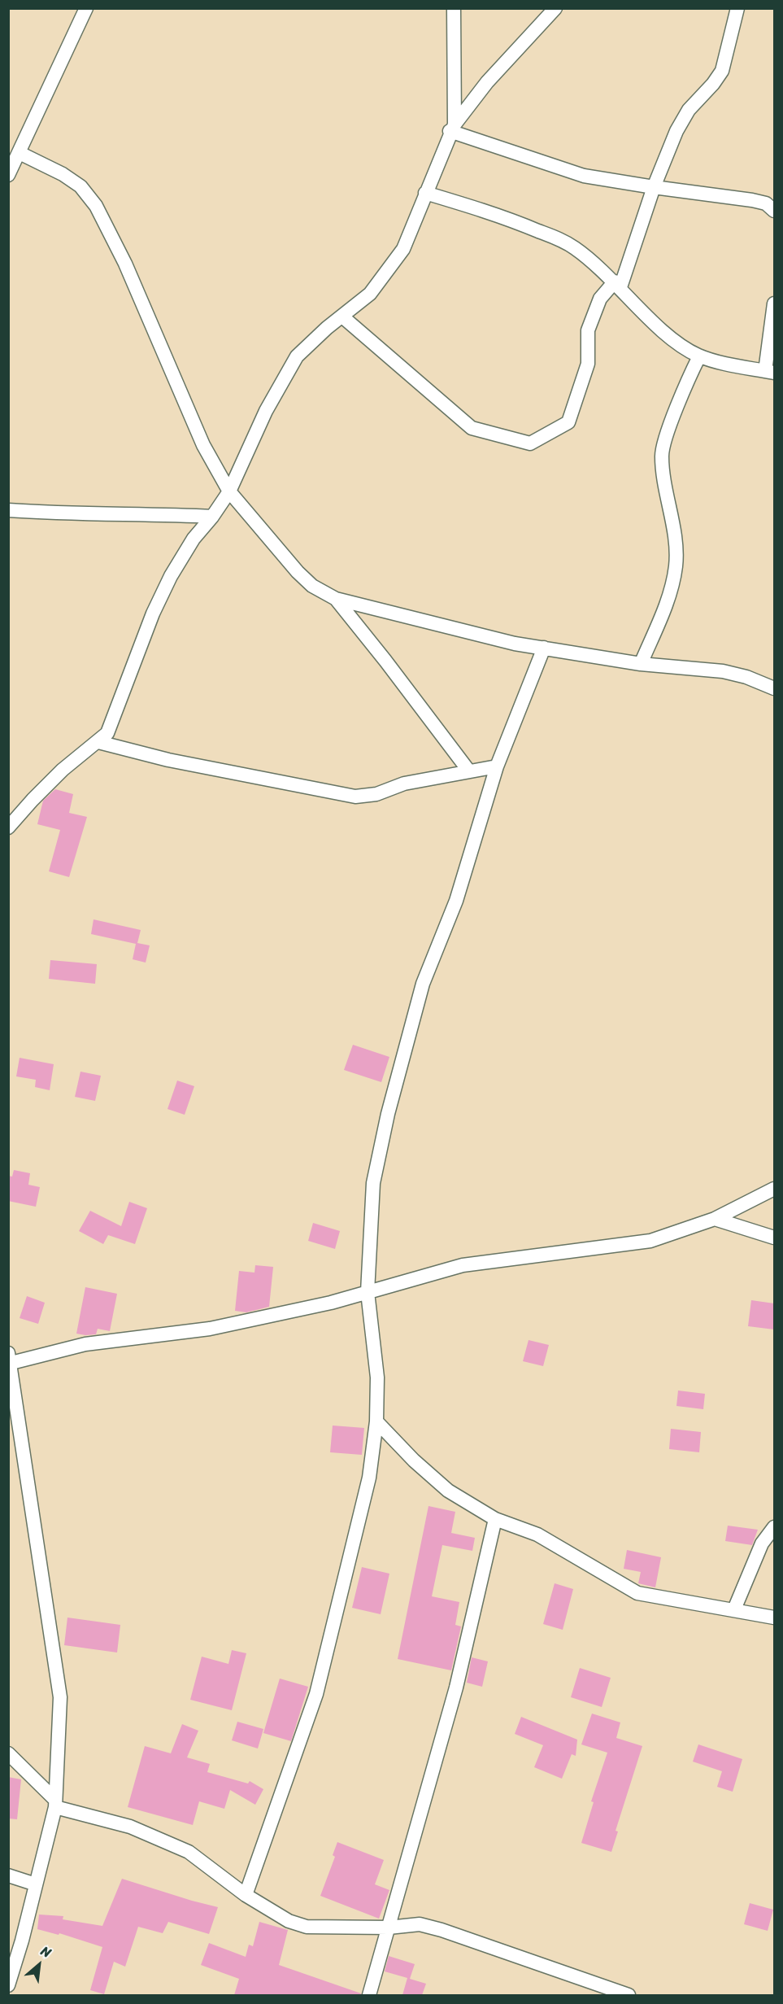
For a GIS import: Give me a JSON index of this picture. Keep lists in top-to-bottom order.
{
  "north": "top right"
}
